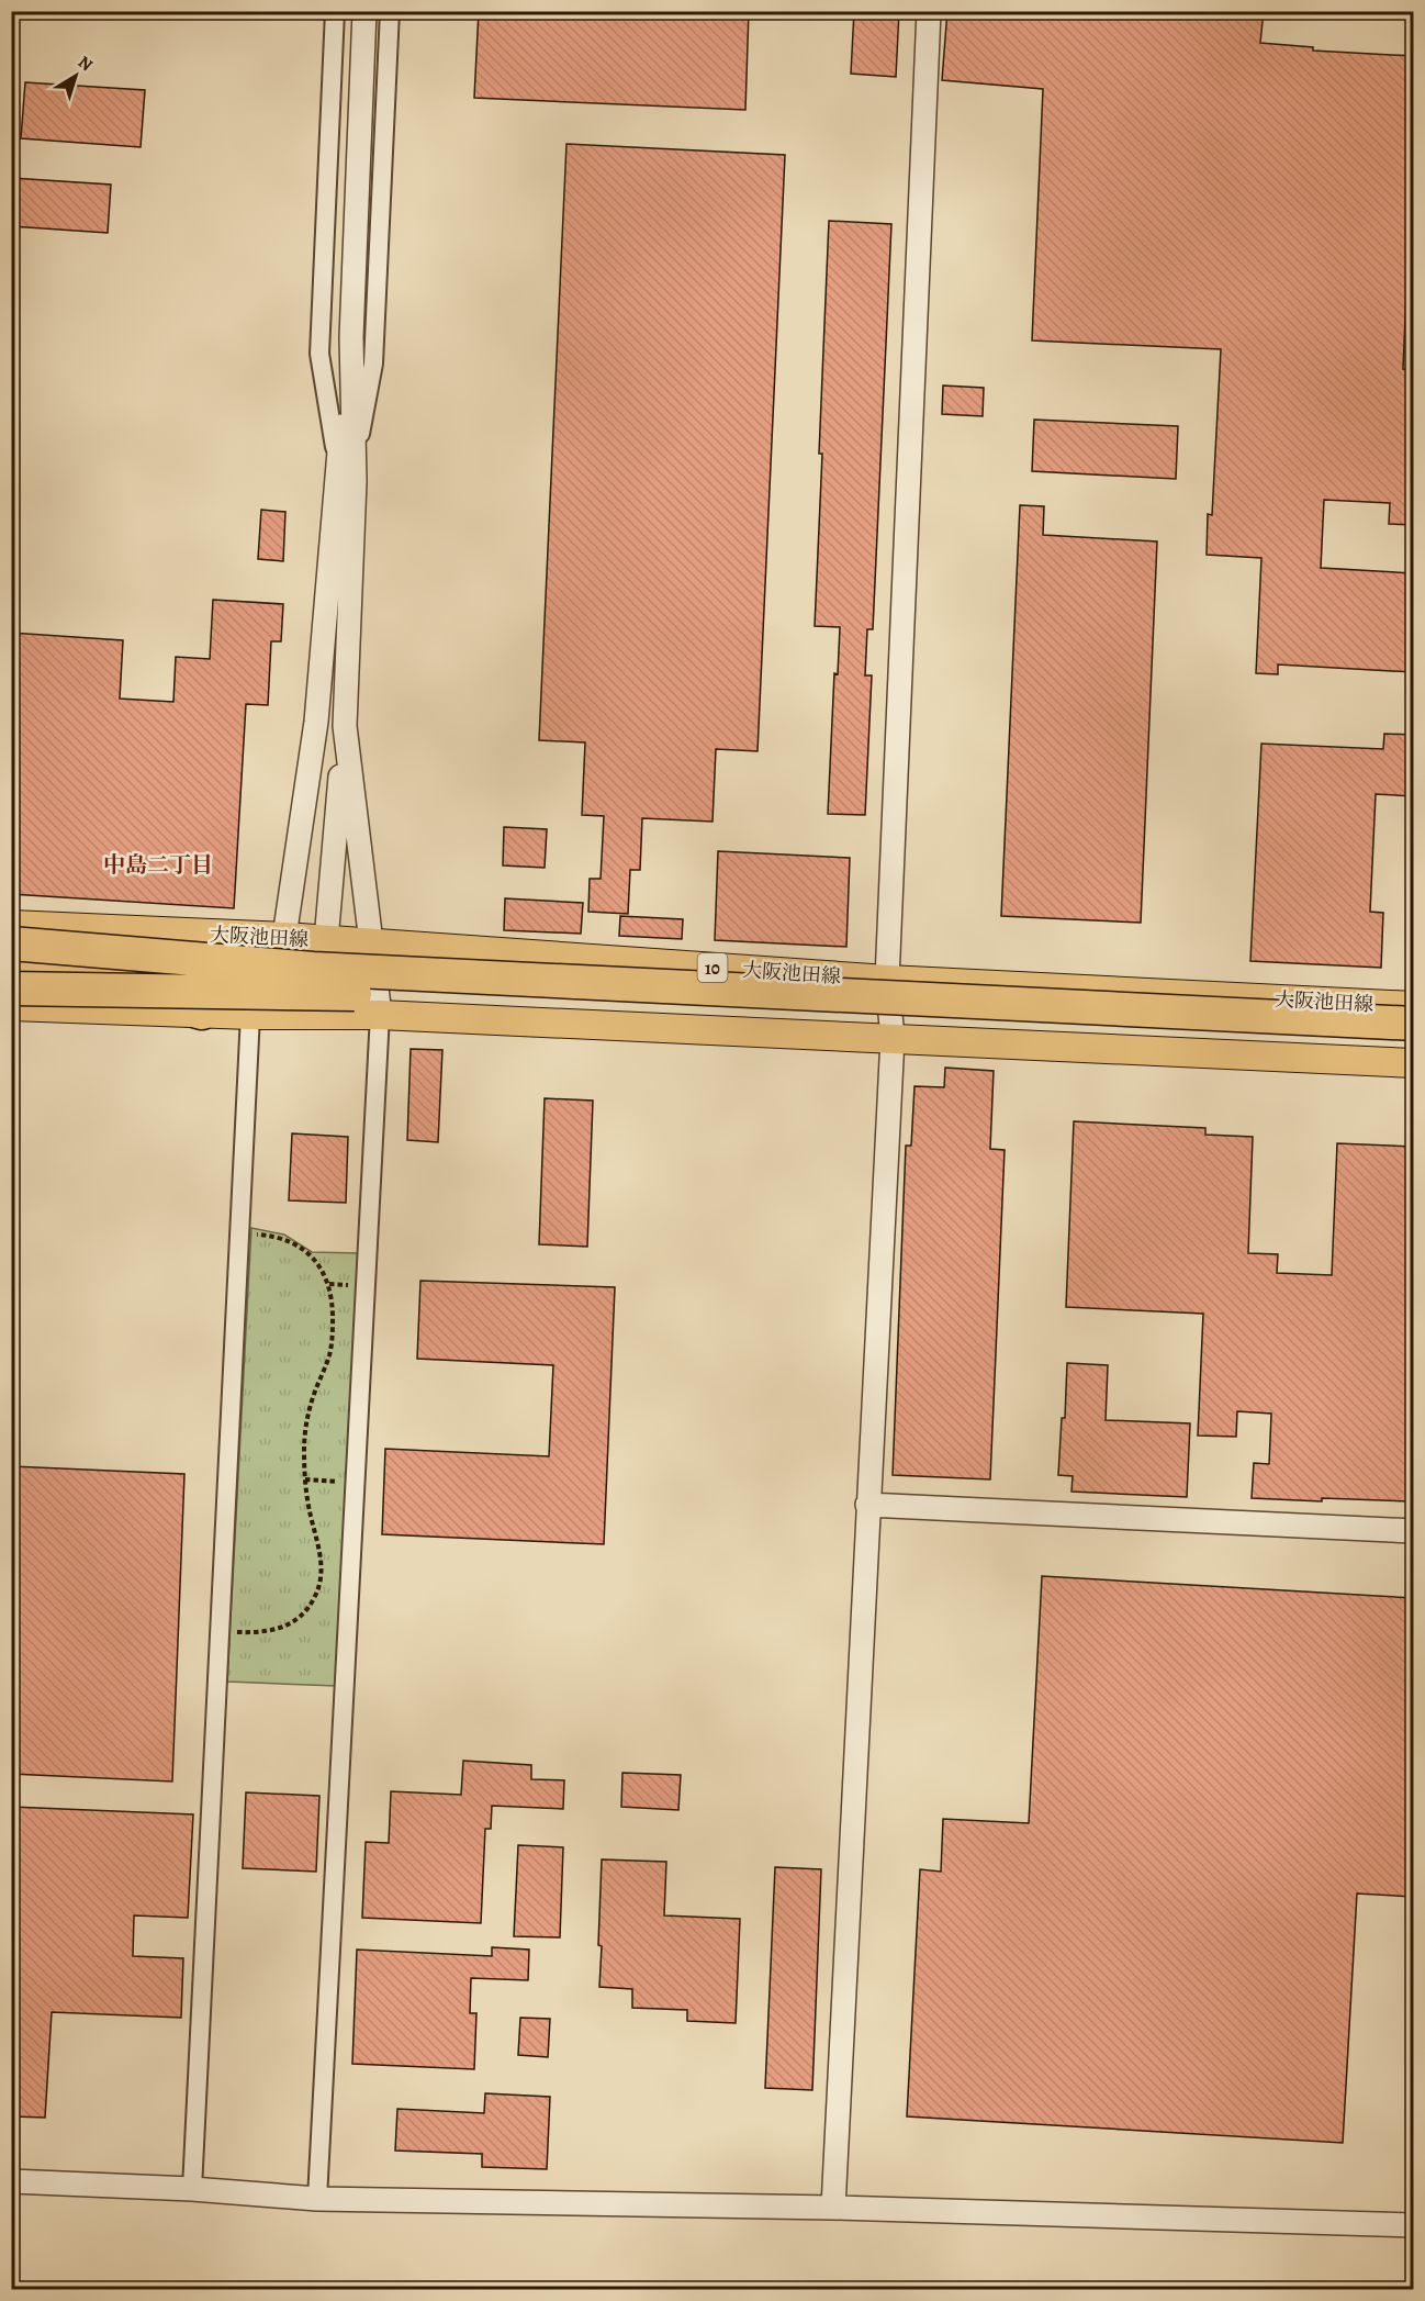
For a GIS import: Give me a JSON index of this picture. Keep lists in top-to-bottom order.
{
  "streets": {
    "main road": ["大阪池田線", "10"]
  },
  "districts": ["中島二丁目"],
  "north": "top right"
}
